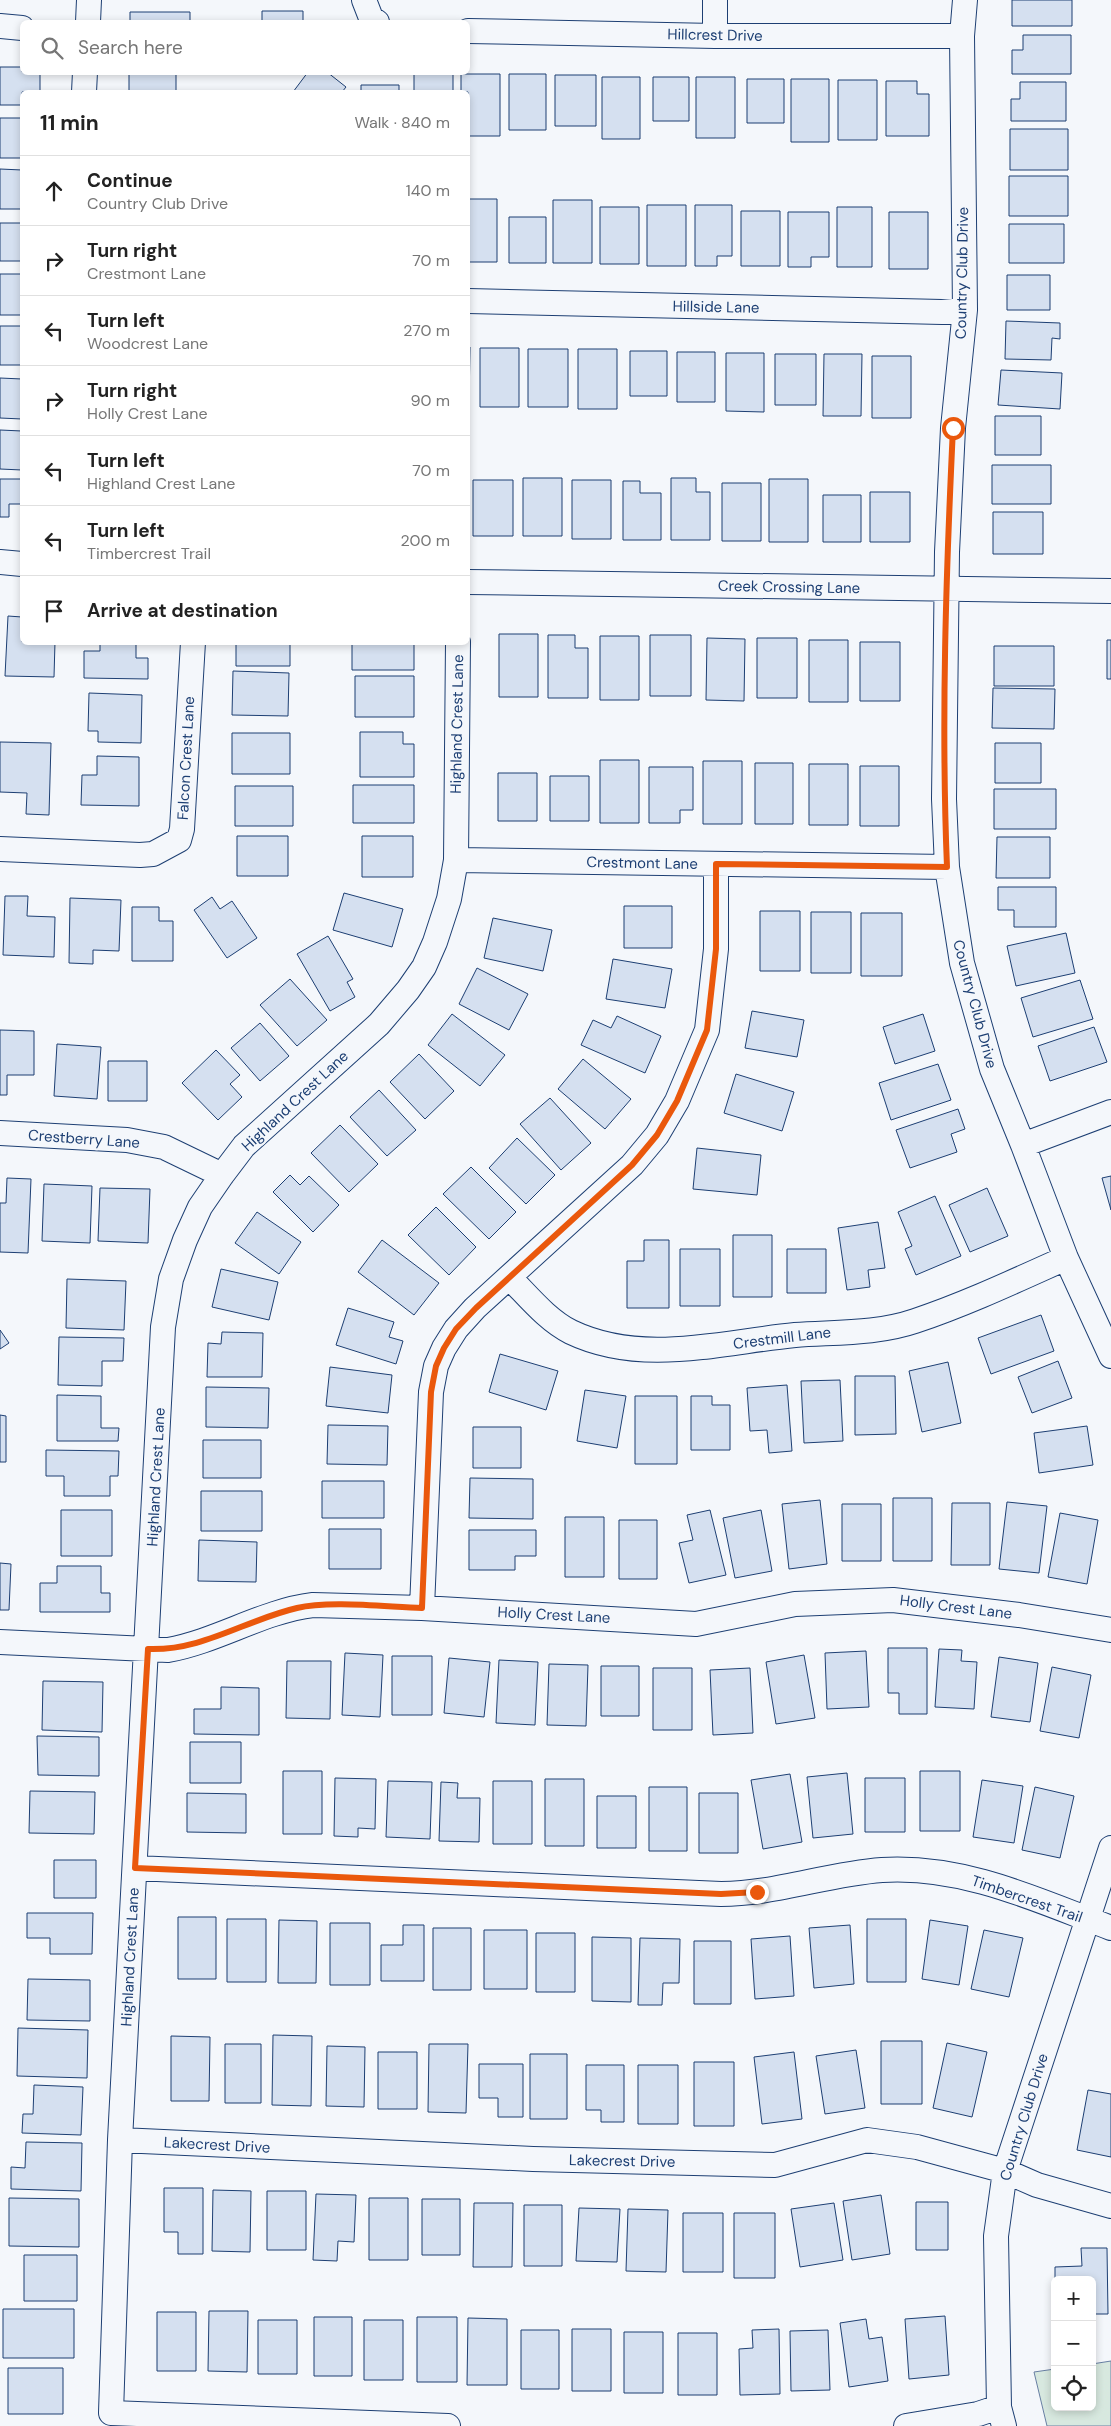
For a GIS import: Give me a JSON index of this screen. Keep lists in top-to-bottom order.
{
  "streets": {
    "street": [
      "Hillcrest Drive",
      "Country Club Drive",
      "Hillside Lane",
      "Creek Crossing Lane",
      "Highland Crest Lane",
      "Falcon Crest Lane",
      "Crestmont Lane",
      "Crestberry Lane",
      "Crestmill Lane",
      "Holly Crest Lane",
      "Timbercrest Trail",
      "Lakecrest Drive"
    ]
  },
  "crossings": [
    ["Hillcrest Drive", "Country Club Drive"],
    ["Country Club Drive", "Hillside Lane"],
    ["Country Club Drive", "Creek Crossing Lane"],
    ["Country Club Drive", "Crestmont Lane"],
    ["Country Club Drive", "Crestmill Lane"],
    ["Country Club Drive", "Timbercrest Trail"],
    ["Country Club Drive", "Lakecrest Drive"],
    ["Highland Crest Lane", "Crestmont Lane"],
    ["Highland Crest Lane", "Crestberry Lane"],
    ["Highland Crest Lane", "Holly Crest Lane"],
    ["Highland Crest Lane", "Timbercrest Trail"],
    ["Highland Crest Lane", "Lakecrest Drive"]
  ],
  "page": {
    "search": "Search here",
    "heading": ["11 min", "Walk · 840 m"],
    "list": [
      ["Continue", "Country Club Drive", "140 m"],
      ["Turn right", "Crestmont Lane", "70 m"],
      ["Turn left", "Woodcrest Lane", "270 m"],
      ["Turn right", "Holly Crest Lane", "90 m"],
      ["Turn left", "Highland Crest Lane", "70 m"],
      ["Turn left", "Timbercrest Trail", "200 m"],
      "Arrive at destination"
    ],
    "map_buttons": ["+", "−"]
  }
}
